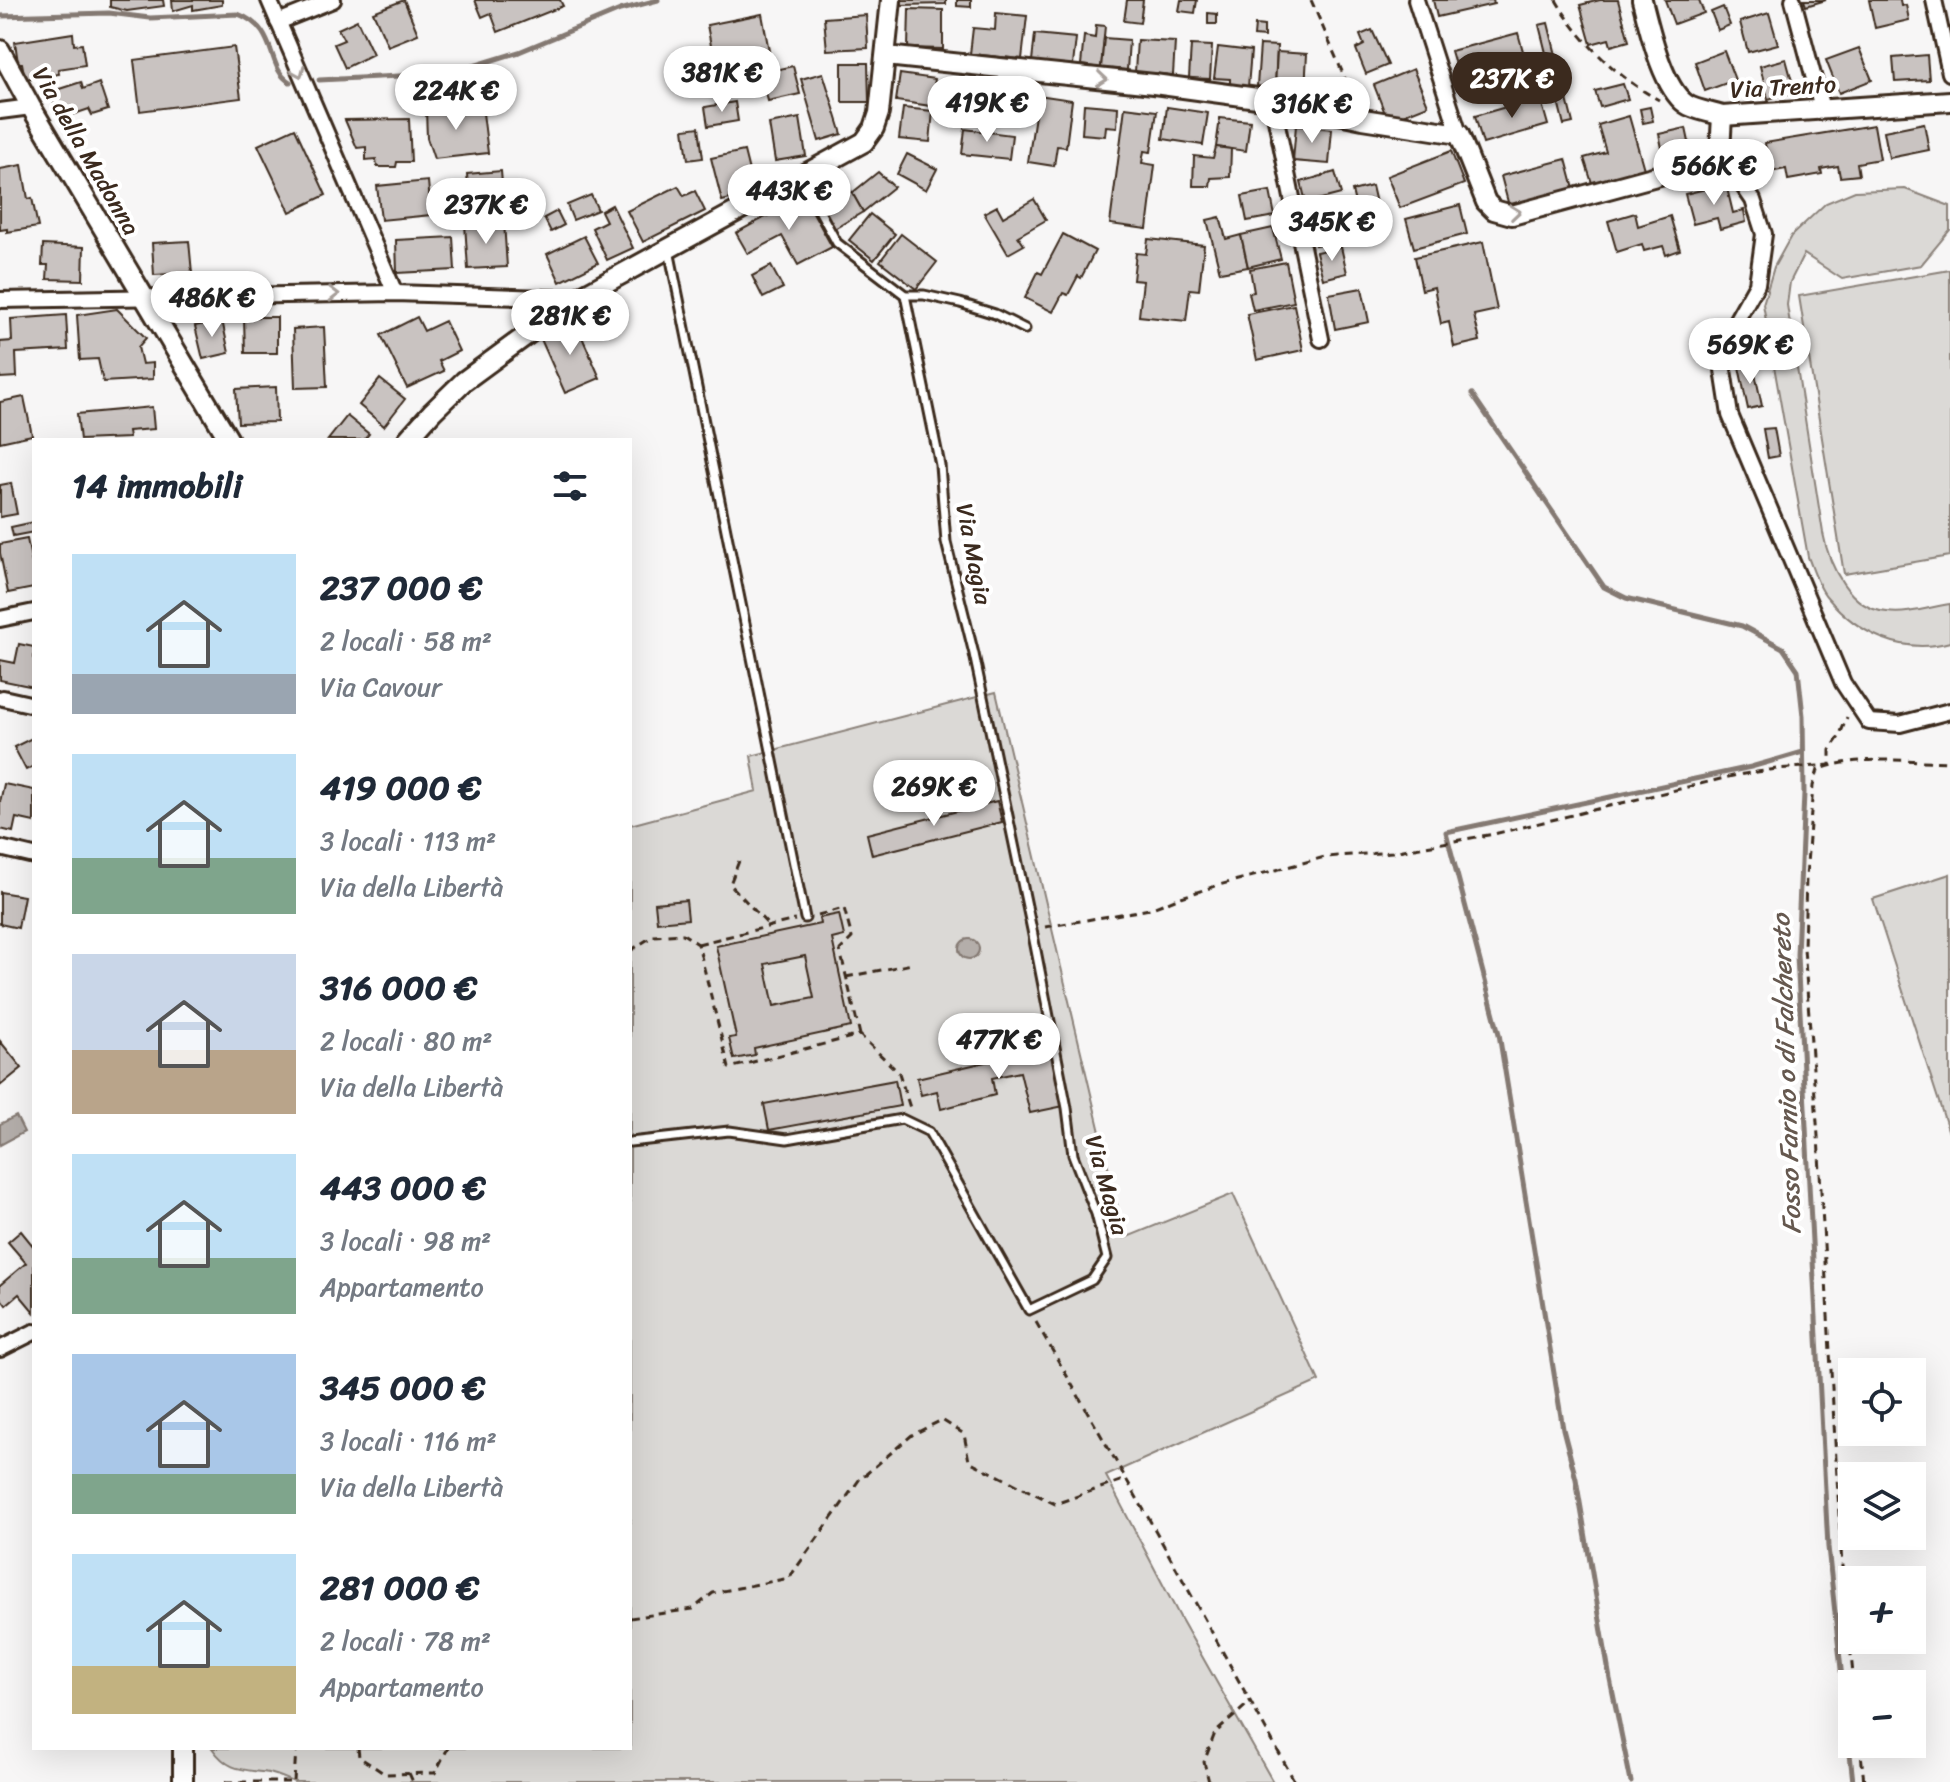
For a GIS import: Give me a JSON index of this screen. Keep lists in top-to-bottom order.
{
  "streets": {
    "street": ["Via Trento", "Via della Madonna"],
    "lane": ["Via Magia"]
  },
  "water": ["Fosso Farnio o di Falchereto"],
  "page": {
    "price": [
      "381K €",
      "237K €",
      "224K €",
      "419K €",
      "316K €",
      "566K €",
      "443K €",
      "237K €",
      "345K €",
      "486K €",
      "281K €",
      "569K €",
      "269K €",
      "477K €"
    ],
    "heading": "14 immobili",
    "list": [
      {
        "name": "237 000 €",
        "note": "2 locali · 58 m² · Via Cavour"
      },
      {
        "name": "419 000 €",
        "note": "3 locali · 113 m² · Via della Libertà"
      },
      {
        "name": "316 000 €",
        "note": "2 locali · 80 m² · Via della Libertà"
      },
      {
        "name": "443 000 €",
        "note": "3 locali · 98 m² · Appartamento"
      },
      {
        "name": "345 000 €",
        "note": "3 locali · 116 m² · Via della Libertà"
      },
      {
        "name": "281 000 €",
        "note": "2 locali · 78 m² · Appartamento"
      }
    ],
    "map_buttons": ["+", "−"]
  }
}
